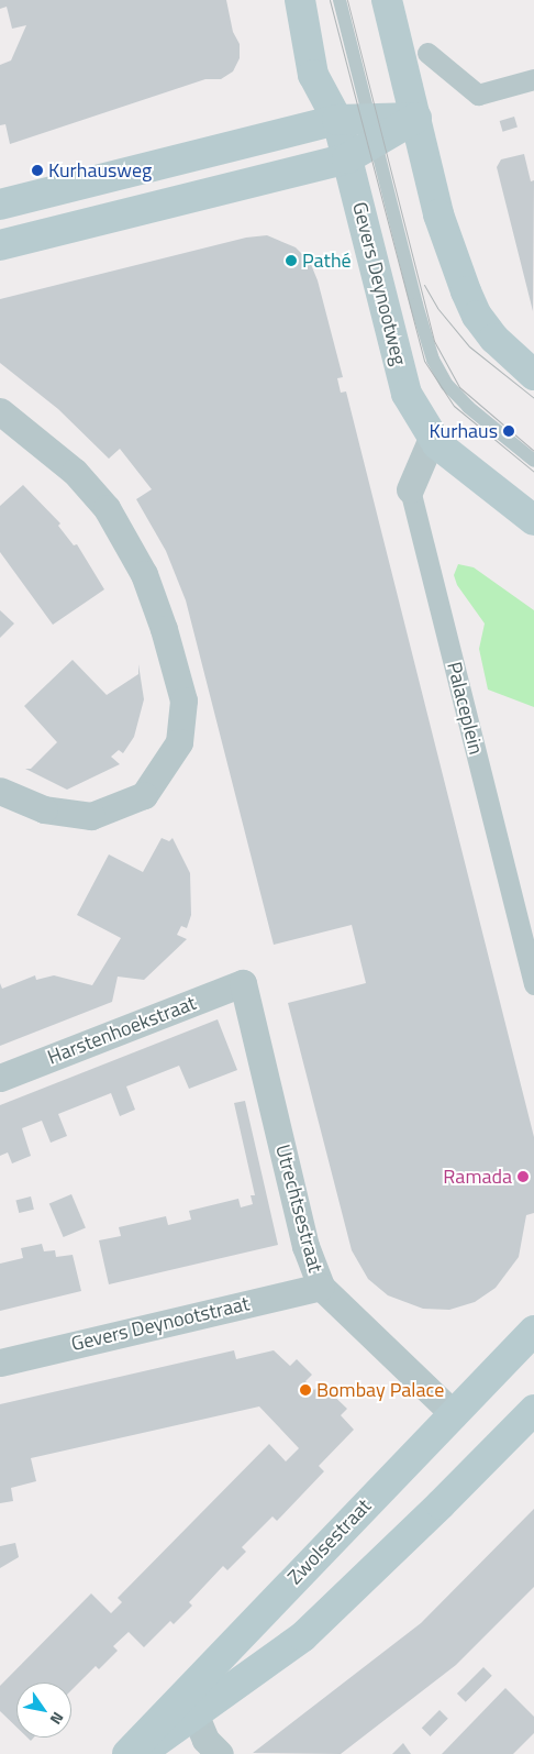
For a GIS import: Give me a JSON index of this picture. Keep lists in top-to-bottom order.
{
  "streets": {
    "main road": ["Gevers Deynootweg", "Zwolsestraat"],
    "street": [
      "Palaceplein",
      "Harstenhoekstraat",
      "Utrechtsestraat",
      "Gevers Deynootstraat"
    ]
  },
  "crossings": [
    ["Gevers Deynootweg", "Palaceplein"],
    ["Harstenhoekstraat", "Utrechtsestraat"],
    ["Utrechtsestraat", "Gevers Deynootstraat"],
    ["Utrechtsestraat", "Zwolsestraat"]
  ],
  "places": [
    "Kurhausweg",
    "Pathé",
    "Kurhaus",
    "Ramada",
    "Bombay Palace"
  ],
  "north": "bottom right"
}
